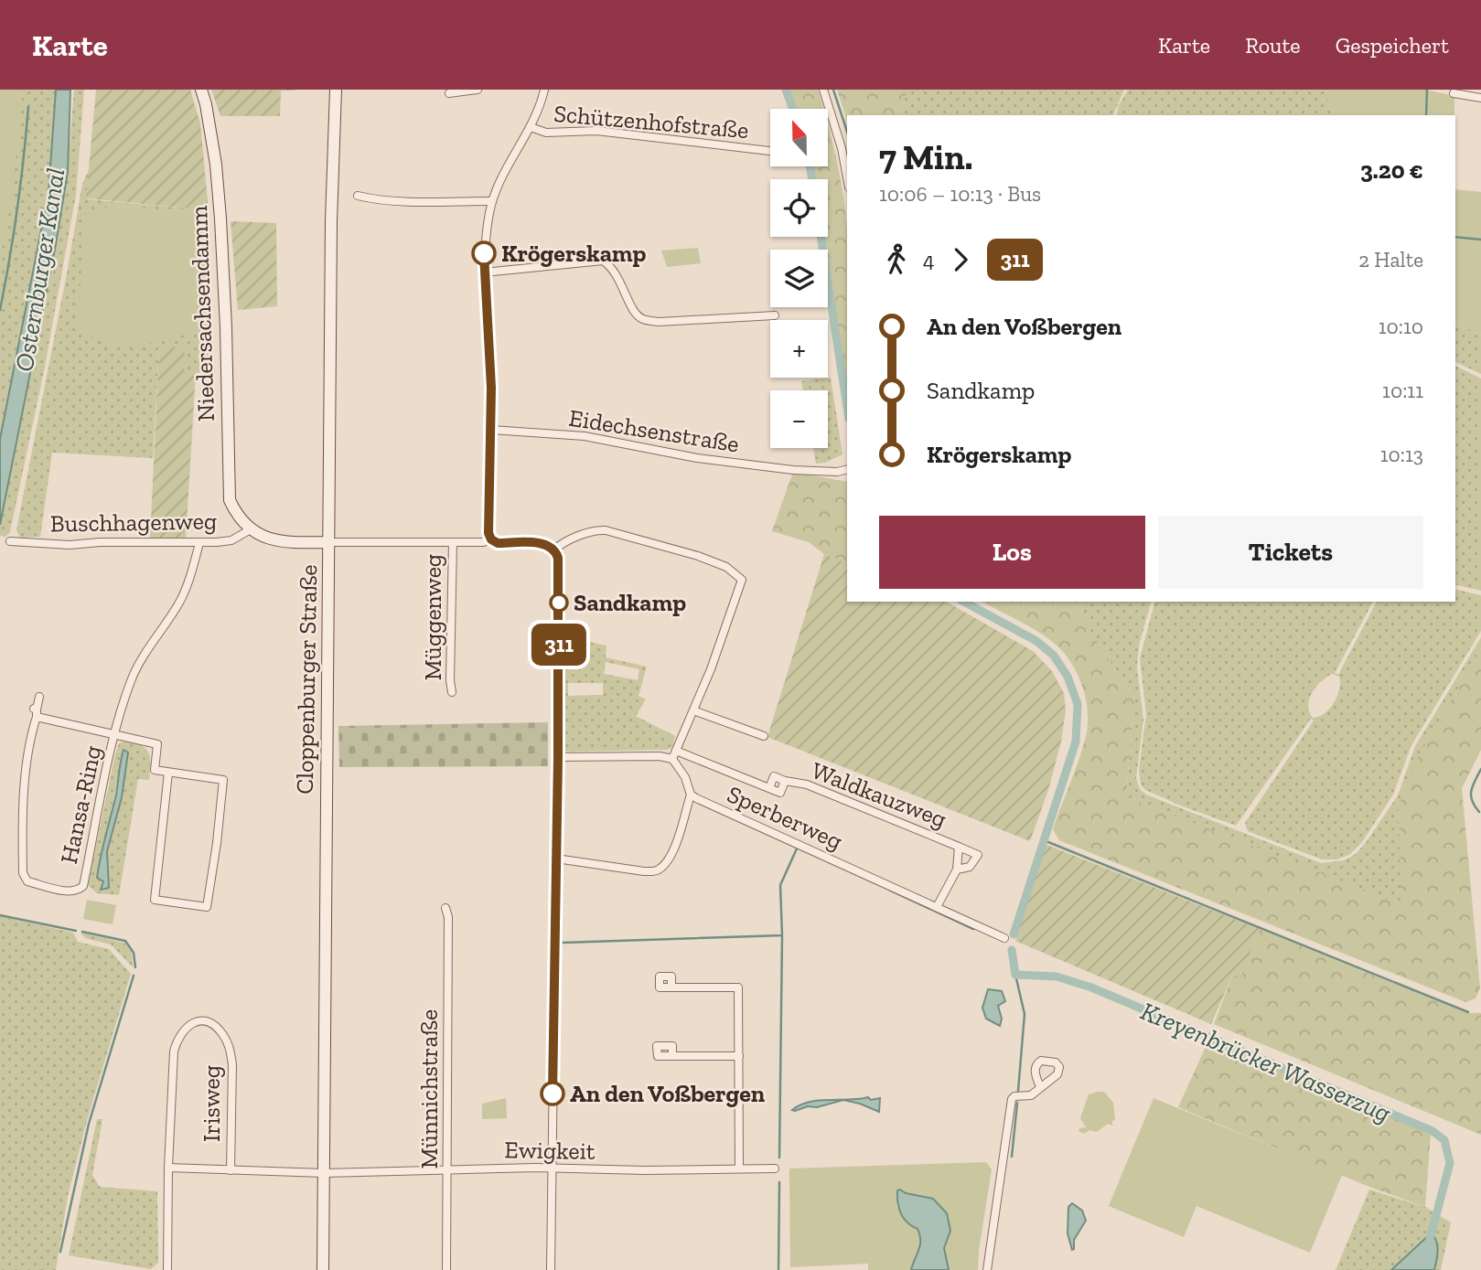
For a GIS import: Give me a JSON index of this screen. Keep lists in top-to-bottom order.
{
  "streets": {
    "main road": ["Niedersachsendamm", "Buschhagenweg", "Cloppenburger Straße"],
    "street": [
      "Schützenhofstraße",
      "Eidechsenstraße",
      "Müggenweg",
      "Waldkauzweg",
      "Hansa-Ring",
      "Sperberweg",
      "Münnichstraße",
      "Irisweg",
      "Ewigkeit"
    ]
  },
  "crossings": [
    ["Schützenhofstraße", "Eidechsenstraße"],
    ["Niedersachsendamm", "Buschhagenweg"],
    ["Buschhagenweg", "Cloppenburger Straße"],
    ["Buschhagenweg", "Hansa-Ring"],
    ["Cloppenburger Straße", "Ewigkeit"],
    ["Waldkauzweg", "Sperberweg"],
    ["Münnichstraße", "Ewigkeit"],
    ["Irisweg", "Ewigkeit"]
  ],
  "water": ["Osternburger Kanal", "Kreyenbrücker Wasserzug"],
  "places": ["Krögerskamp", "Sandkamp", "An den Voßbergen"],
  "lines": ["bus line 311"],
  "north": "top",
  "page": {
    "header": "Karte",
    "nav": ["Karte", "Route", "Gespeichert"],
    "on_map": "311",
    "map_buttons": ["+", "−"],
    "heading": ["7 Min.", "10:06 – 10:13 · Bus", "3.20 €"],
    "legs": ["4", "311", "2 Halte"],
    "list": [
      {
        "name": "An den Voßbergen",
        "value": "10:10"
      },
      {
        "name": "Sandkamp",
        "value": "10:11"
      },
      {
        "name": "Krögerskamp",
        "value": "10:13"
      }
    ],
    "buttons": ["Los", "Tickets"]
  }
}
